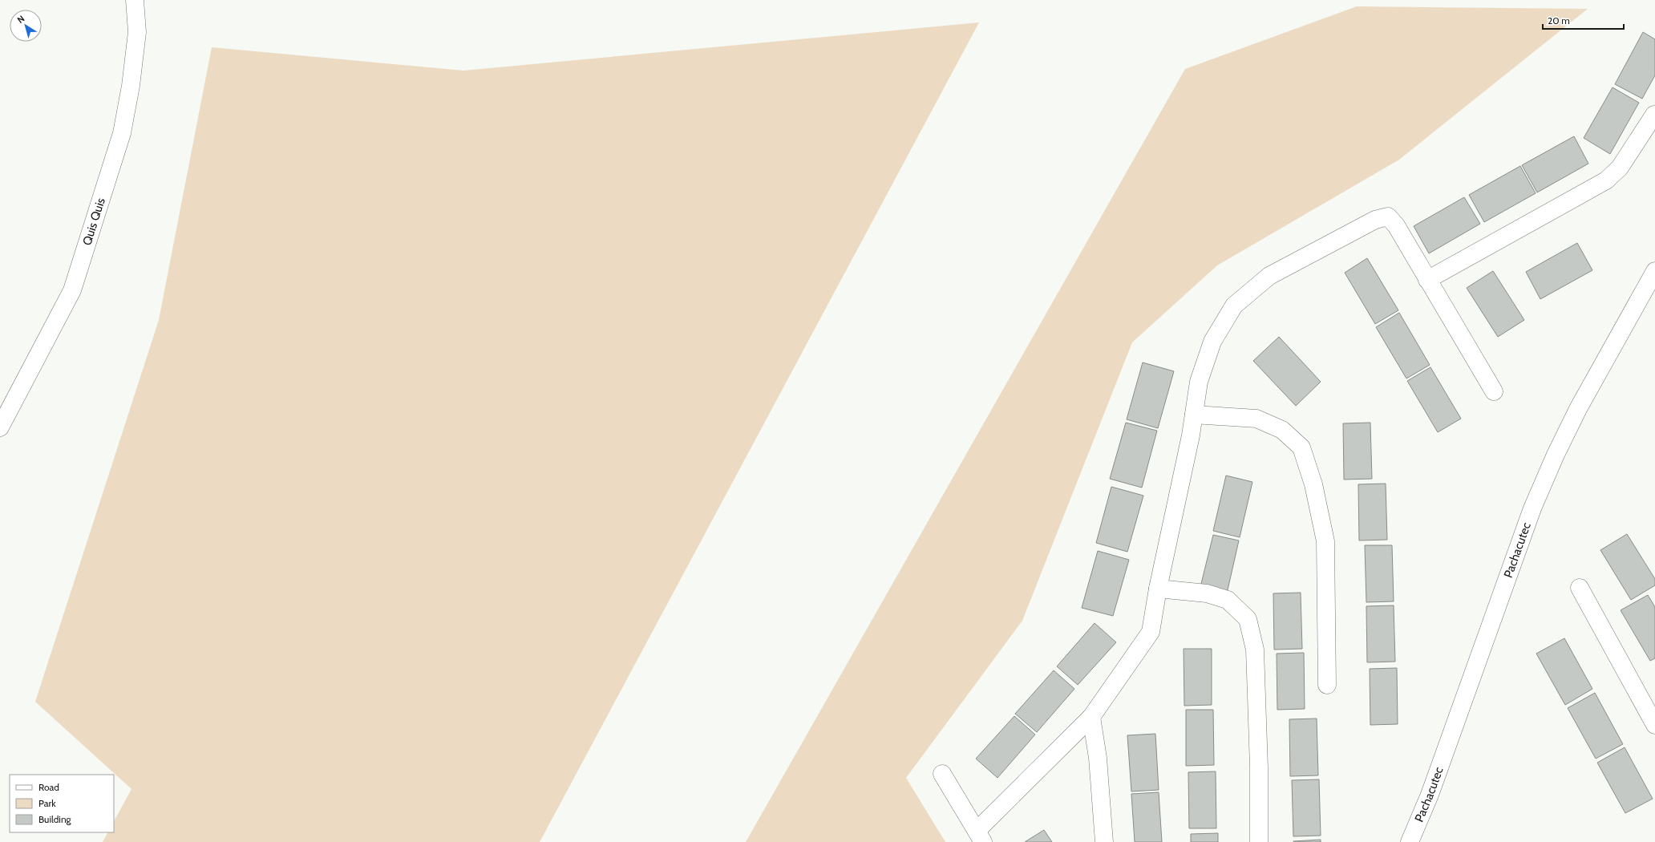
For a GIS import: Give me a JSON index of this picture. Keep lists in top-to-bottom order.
{
  "streets": {
    "street": ["Quis Quis", "Pachacutec"]
  },
  "legend": ["Road", "Park", "Building"],
  "scale_bar": "20 m",
  "north": "top left"
}
